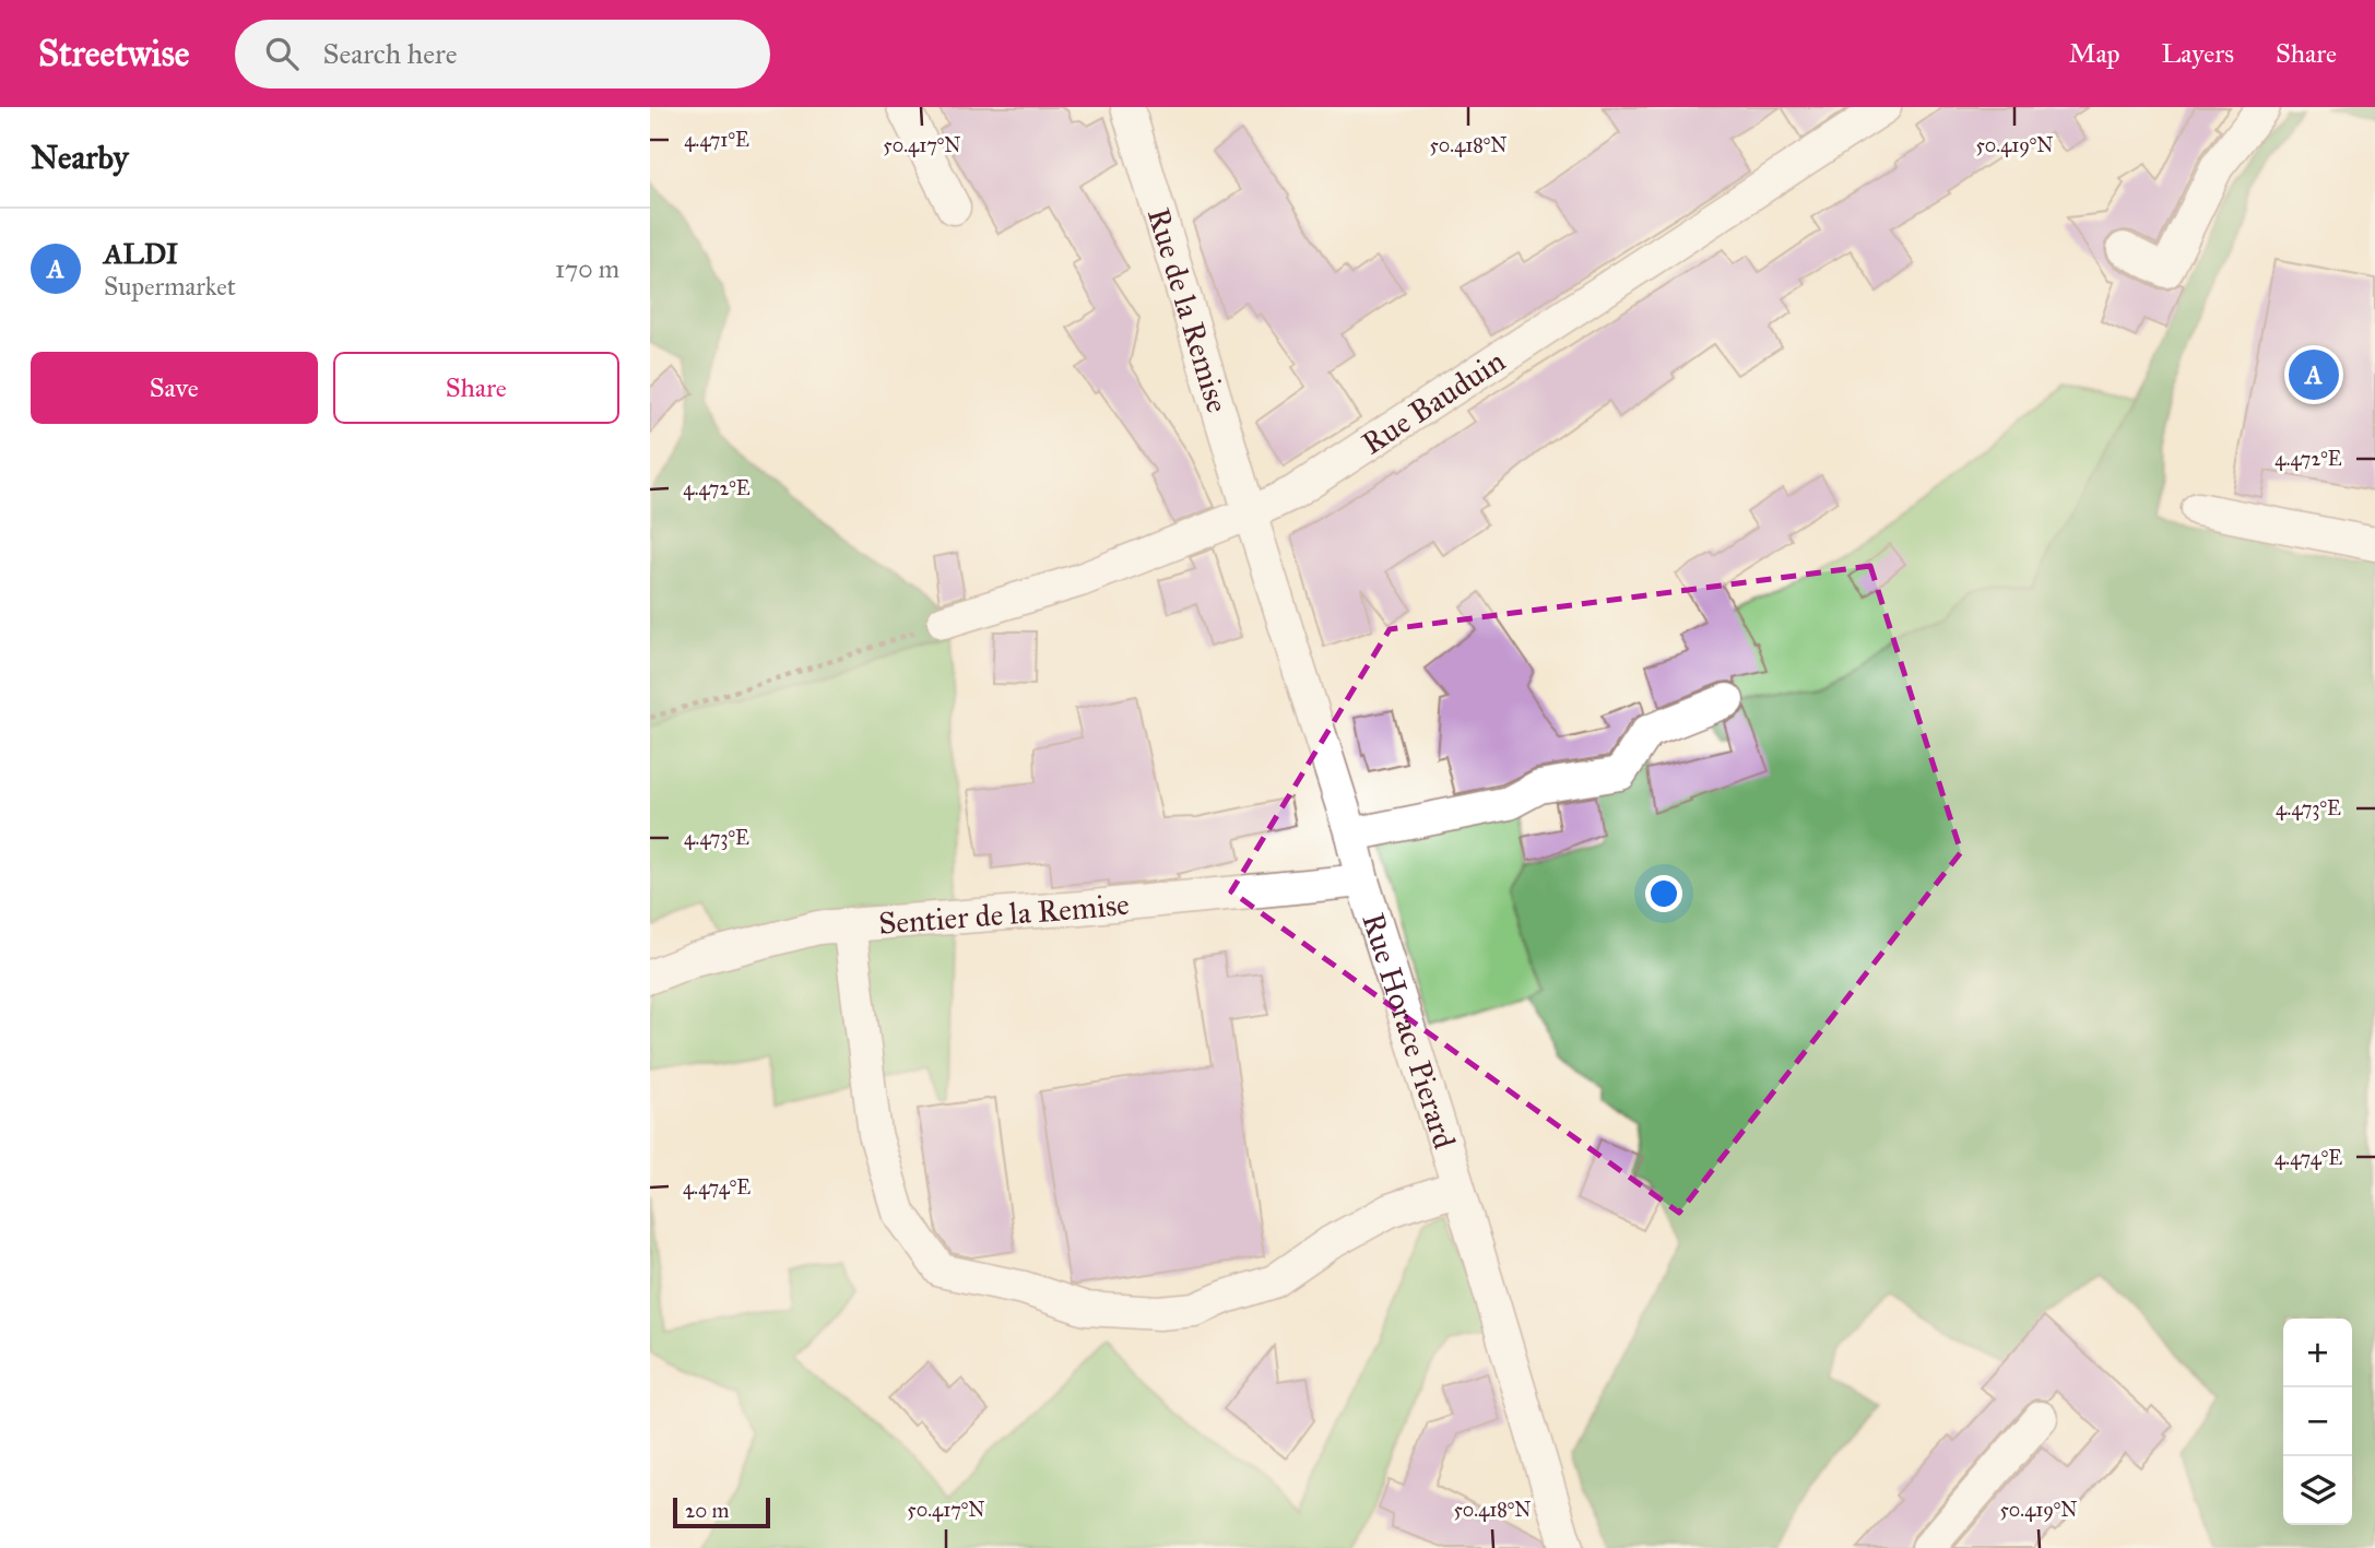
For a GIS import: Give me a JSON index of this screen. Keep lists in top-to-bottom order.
{
  "streets": {
    "street": [
      "Rue de la Remise",
      "Rue Bauduin",
      "Sentier de la Remise",
      "Rue Horace Pierard"
    ]
  },
  "crossings": [
    ["Rue de la Remise", "Rue Bauduin"],
    ["Rue de la Remise", "Rue Horace Pierard"],
    ["Rue Bauduin", "Rue Horace Pierard"],
    ["Sentier de la Remise", "Rue Horace Pierard"]
  ],
  "scale_bar": "20 m",
  "page": {
    "header": "Streetwise",
    "search": "Search here",
    "nav": ["Map", "Layers", "Share"],
    "heading": "Nearby",
    "list": [
      {
        "mark": "A",
        "name": "ALDI",
        "note": "Supermarket",
        "value": "170 m"
      }
    ],
    "buttons": ["Save", "Share"],
    "pins": "A",
    "map_buttons": ["+", "−"],
    "scale": "20 m"
  },
  "coordinates": [
    "4.471°E",
    "50.417°N",
    "50.418°N",
    "50.419°N",
    "4.472°E",
    "4.473°E",
    "4.474°E"
  ]
}
